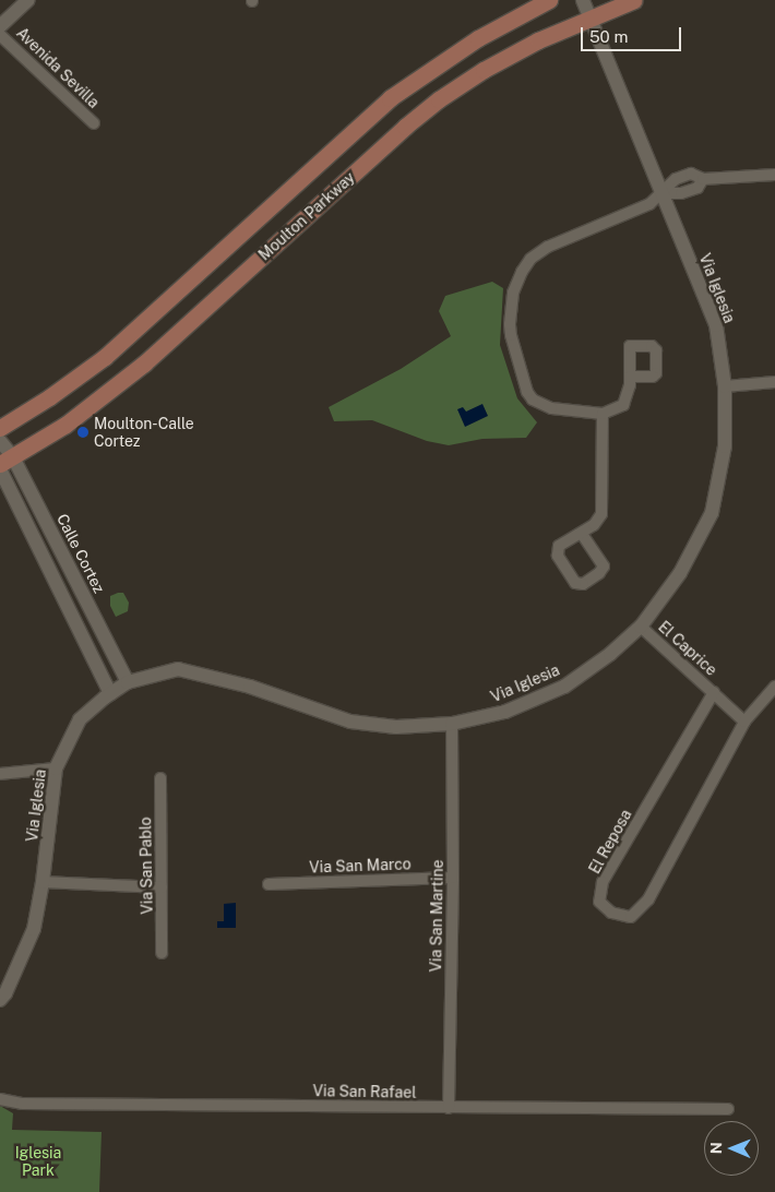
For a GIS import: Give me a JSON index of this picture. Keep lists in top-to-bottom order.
{
  "streets": {
    "main road": ["Moulton Parkway"],
    "street": [
      "Avenida Sevilla",
      "Via Iglesia",
      "Calle Cortez",
      "El Caprice",
      "El Reposa",
      "Via San Pablo",
      "Via San Marco",
      "Via San Martine",
      "Via San Rafael"
    ]
  },
  "crossings": [
    ["Moulton Parkway", "Via Iglesia"],
    ["Moulton Parkway", "Calle Cortez"],
    ["Via Iglesia", "Calle Cortez"],
    ["Via Iglesia", "El Caprice"],
    ["Via Iglesia", "Via San Martine"],
    ["El Caprice", "El Reposa"],
    ["Via San Marco", "Via San Martine"],
    ["Via San Martine", "Via San Rafael"]
  ],
  "parks": ["Iglesia Park"],
  "places": ["Moulton-Calle Cortez"],
  "scale_bar": "50 m",
  "north": "left"
}
